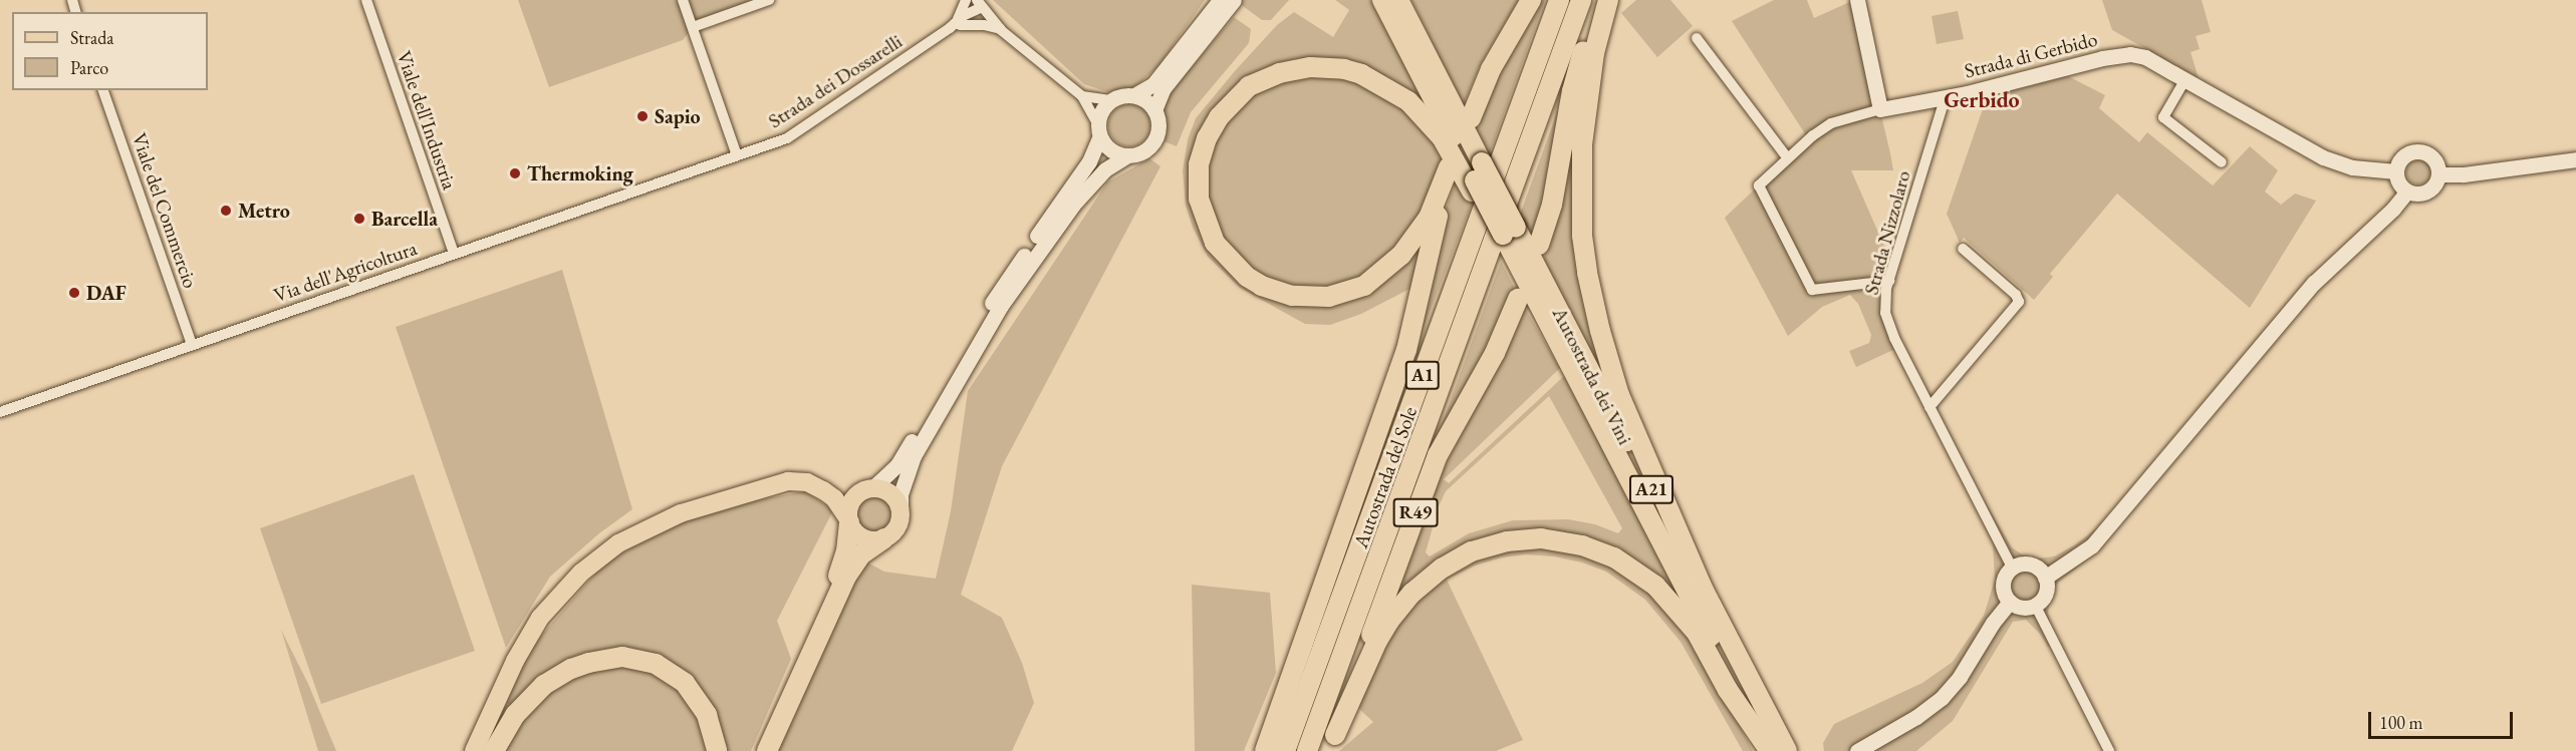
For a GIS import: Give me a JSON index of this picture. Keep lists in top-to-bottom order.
{
  "streets": {
    "highway": [
      "A1",
      "Autostrada dei Vini",
      "Autostrada del Sole",
      "A21",
      "R49"
    ],
    "street": [
      "Strada di Gerbido",
      "Strada dei Dossarelli",
      "Viale dell'Industria",
      "Viale del Commercio",
      "Strada Nizzolaro",
      "Via dell'Agricoltura"
    ]
  },
  "crossings": [
    ["Strada di Gerbido", "Strada Nizzolaro"],
    ["Strada dei Dossarelli", "Via dell'Agricoltura"],
    ["Viale dell'Industria", "Via dell'Agricoltura"],
    ["Viale del Commercio", "Via dell'Agricoltura"]
  ],
  "districts": ["Gerbido"],
  "places": [
    "Sapio",
    "Thermoking",
    "Metro",
    "Barcella",
    "DAF"
  ],
  "legend": ["Strada", "Parco"],
  "scale_bar": "100 m"
}
